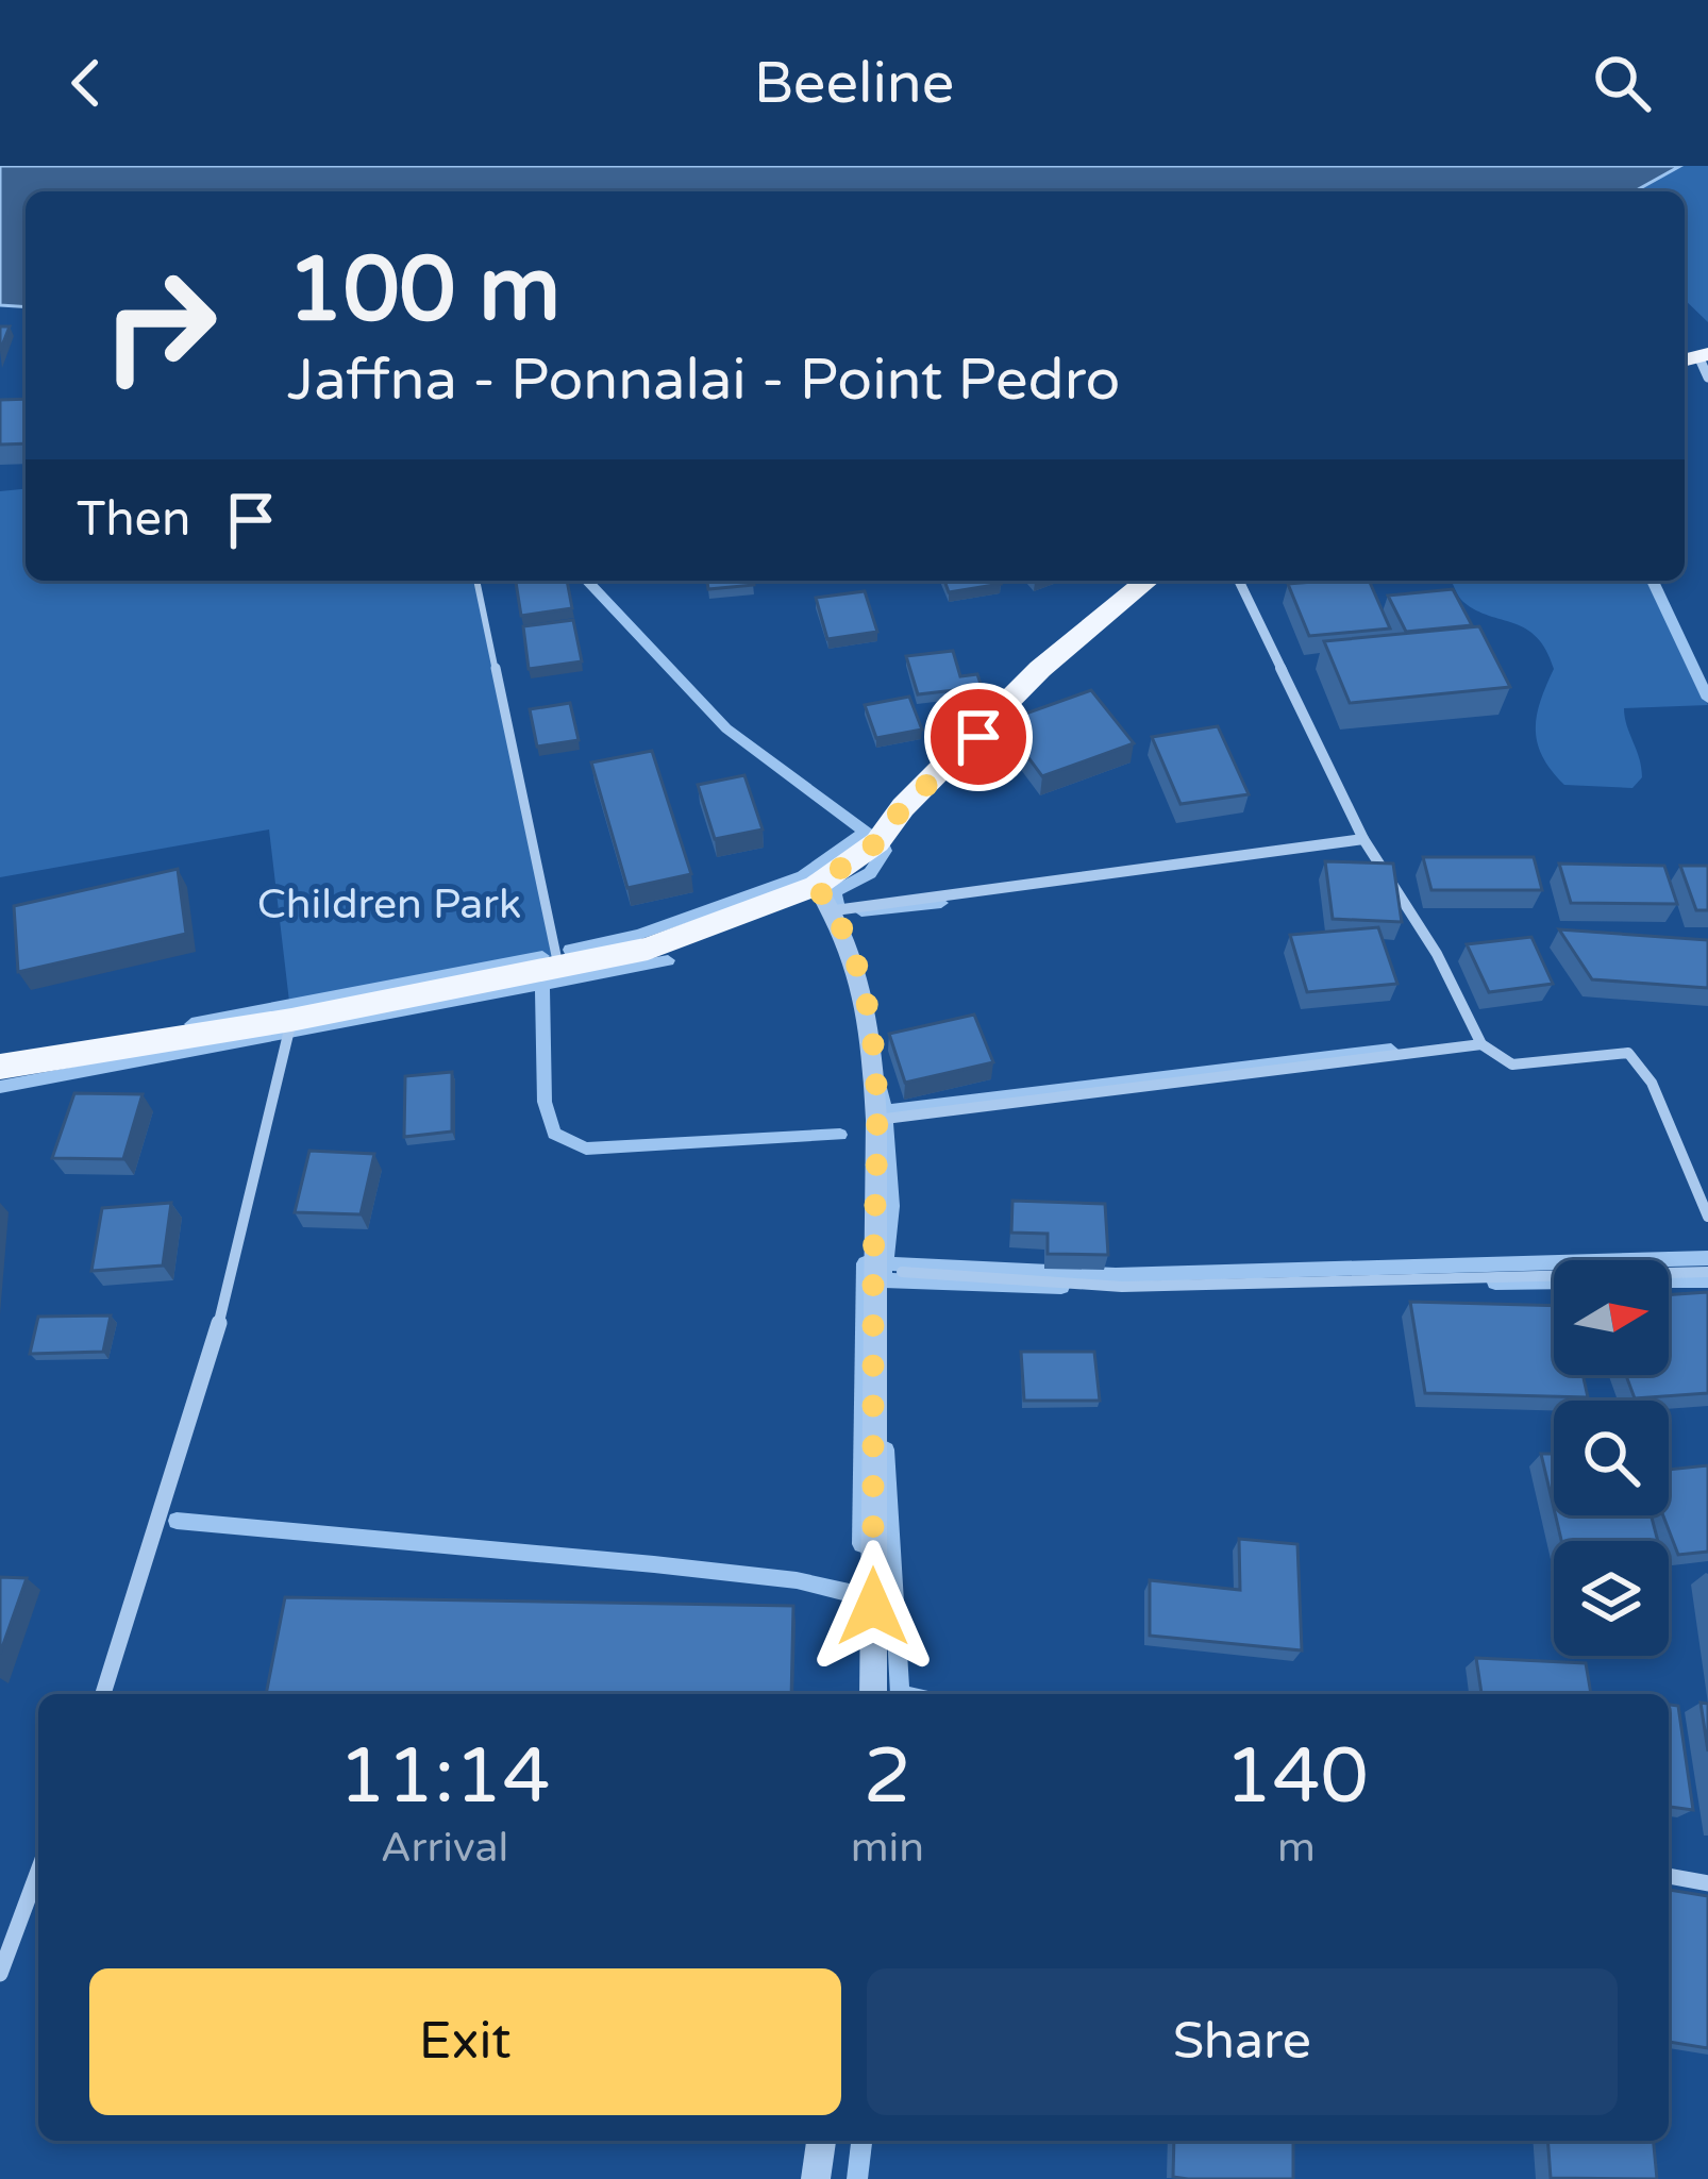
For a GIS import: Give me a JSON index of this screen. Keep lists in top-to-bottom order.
{
  "parks": ["Children Park"],
  "north": "right",
  "page": {
    "header": "Beeline",
    "turn": ["100 m", "Jaffna - Ponnalai - Point Pedro"],
    "then": "Then",
    "eta": [
      "11:14",
      "Arrival",
      "2",
      "min",
      "140",
      "m"
    ],
    "buttons": ["Exit", "Share"]
  }
}
